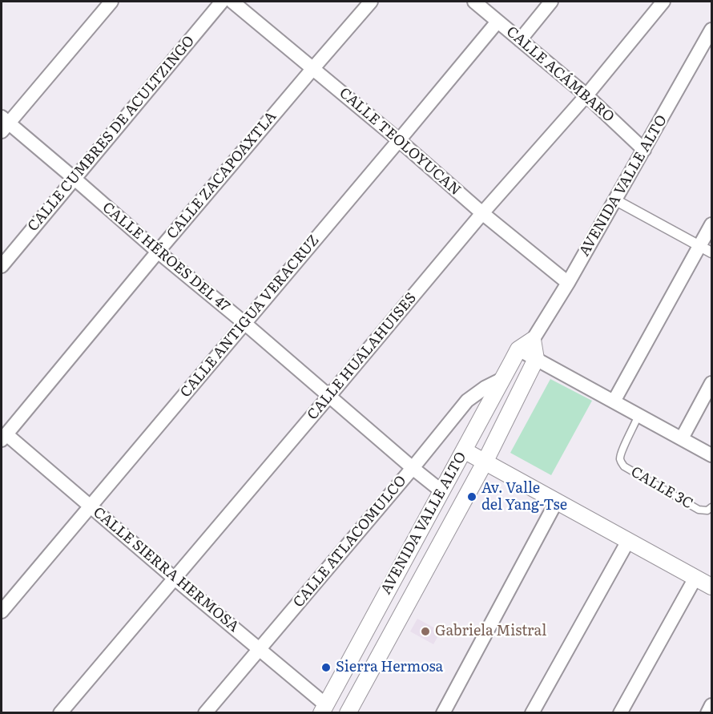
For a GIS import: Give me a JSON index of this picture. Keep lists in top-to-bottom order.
{
  "streets": {
    "street": [
      "CALLE ACÁMBARO",
      "CALLE CUMBRES DE ACULTZINGO",
      "CALLE TEOLOYUCAN",
      "CALLE ZACAPOAXTLA",
      "AVENIDA VALLE ALTO",
      "CALLE HÉROES DEL 47",
      "CALLE ANTIGUA VERACRUZ",
      "CALLE HUALAHUISES",
      "CALLE ATLACOMULCO",
      "CALLE SIERRA HERMOSA"
    ],
    "lane": ["CALLE 3C"]
  },
  "crossings": [
    ["CALLE ACÁMBARO", "AVENIDA VALLE ALTO"],
    ["CALLE ACÁMBARO", "CALLE ANTIGUA VERACRUZ"],
    ["CALLE ACÁMBARO", "CALLE HUALAHUISES"],
    ["CALLE CUMBRES DE ACULTZINGO", "CALLE HÉROES DEL 47"],
    ["CALLE TEOLOYUCAN", "CALLE ZACAPOAXTLA"],
    ["CALLE TEOLOYUCAN", "AVENIDA VALLE ALTO"],
    ["CALLE TEOLOYUCAN", "CALLE ANTIGUA VERACRUZ"],
    ["CALLE TEOLOYUCAN", "CALLE HUALAHUISES"],
    ["CALLE ZACAPOAXTLA", "CALLE HÉROES DEL 47"],
    ["CALLE ZACAPOAXTLA", "CALLE SIERRA HERMOSA"],
    ["AVENIDA VALLE ALTO", "CALLE HÉROES DEL 47"],
    ["AVENIDA VALLE ALTO", "CALLE ATLACOMULCO"],
    ["AVENIDA VALLE ALTO", "CALLE SIERRA HERMOSA"],
    ["CALLE HÉROES DEL 47", "CALLE ANTIGUA VERACRUZ"],
    ["CALLE HÉROES DEL 47", "CALLE HUALAHUISES"],
    ["CALLE HÉROES DEL 47", "CALLE ATLACOMULCO"],
    ["CALLE ANTIGUA VERACRUZ", "CALLE SIERRA HERMOSA"],
    ["CALLE HUALAHUISES", "CALLE SIERRA HERMOSA"],
    ["CALLE ATLACOMULCO", "CALLE SIERRA HERMOSA"]
  ],
  "places": ["Av. Valle del Yang-Tse", "Gabriela Mistral", "Sierra Hermosa"]
}
